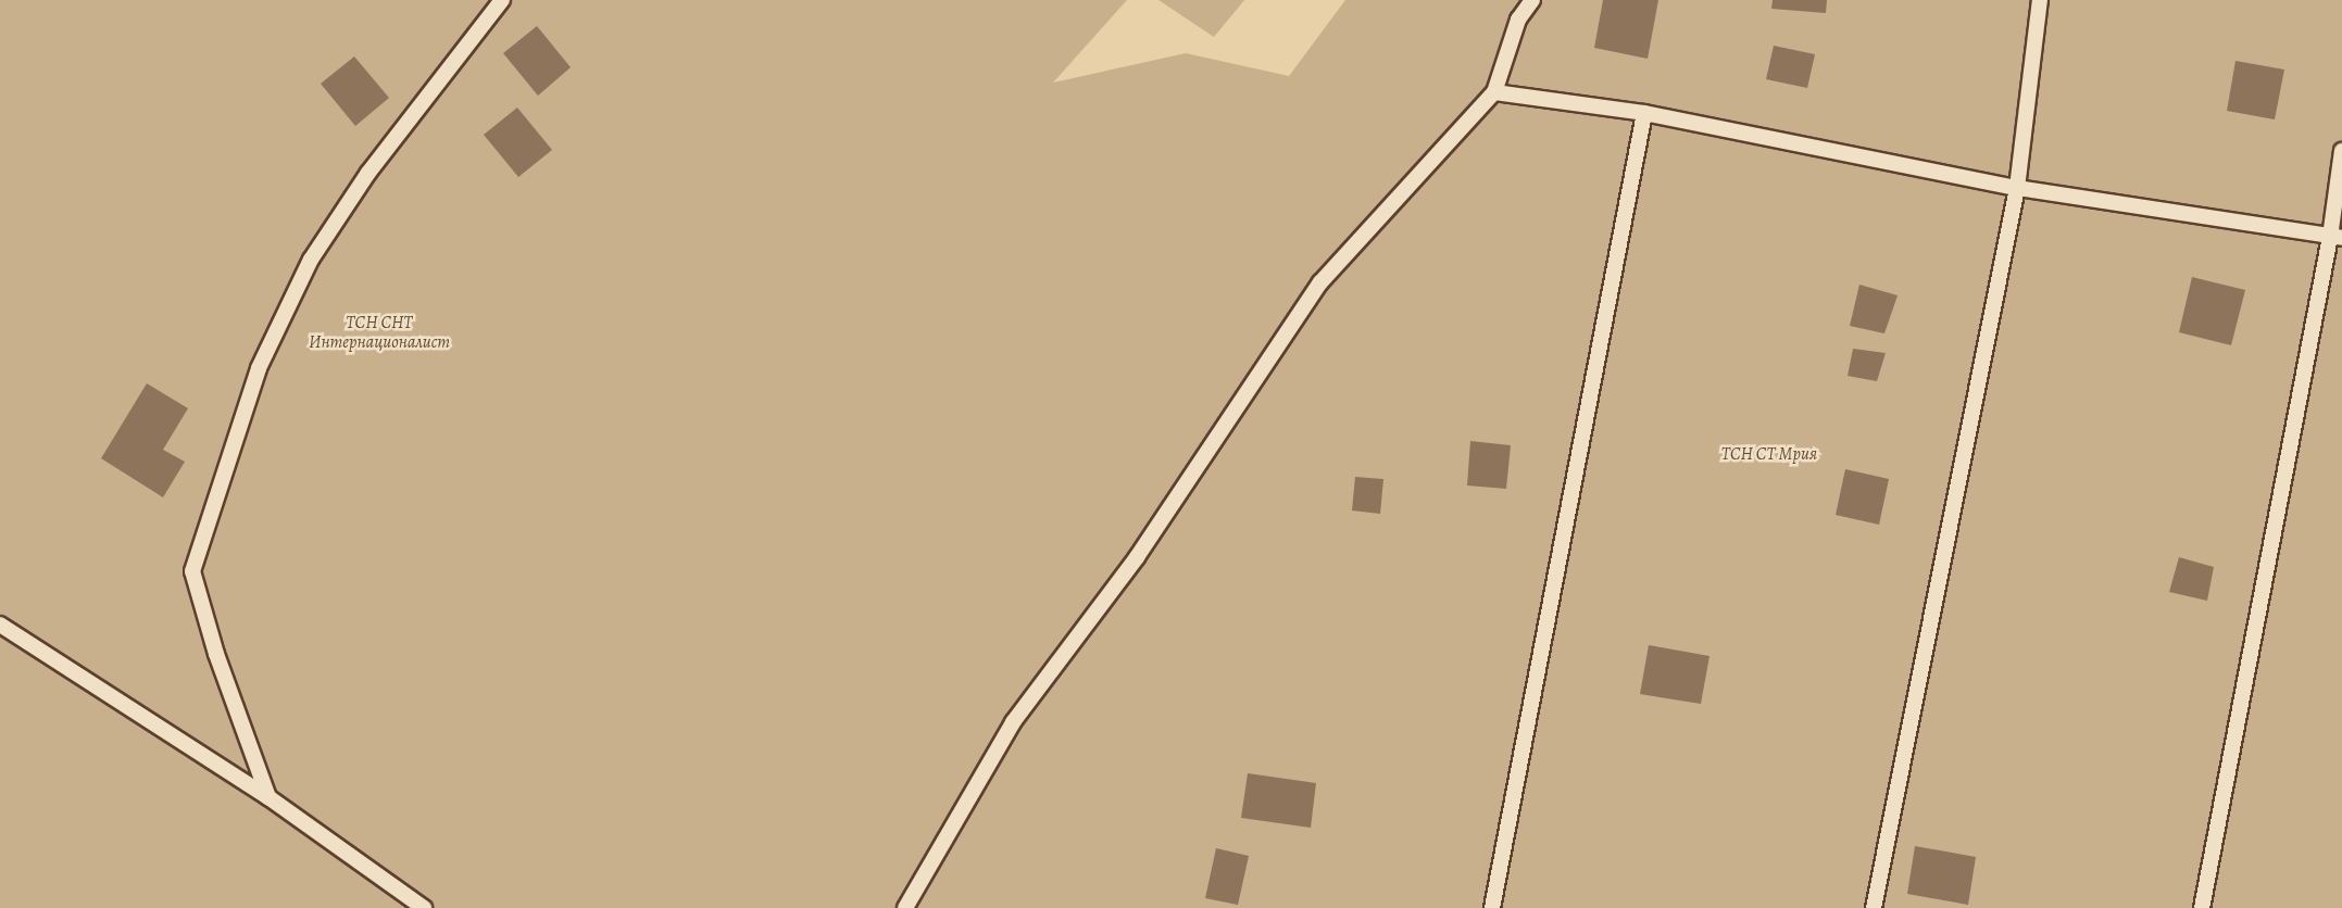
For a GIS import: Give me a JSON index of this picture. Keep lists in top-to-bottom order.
{
  "parks": ["ТСН СНТ Интернационалист", "ТСН СТ Мрия"]
}
